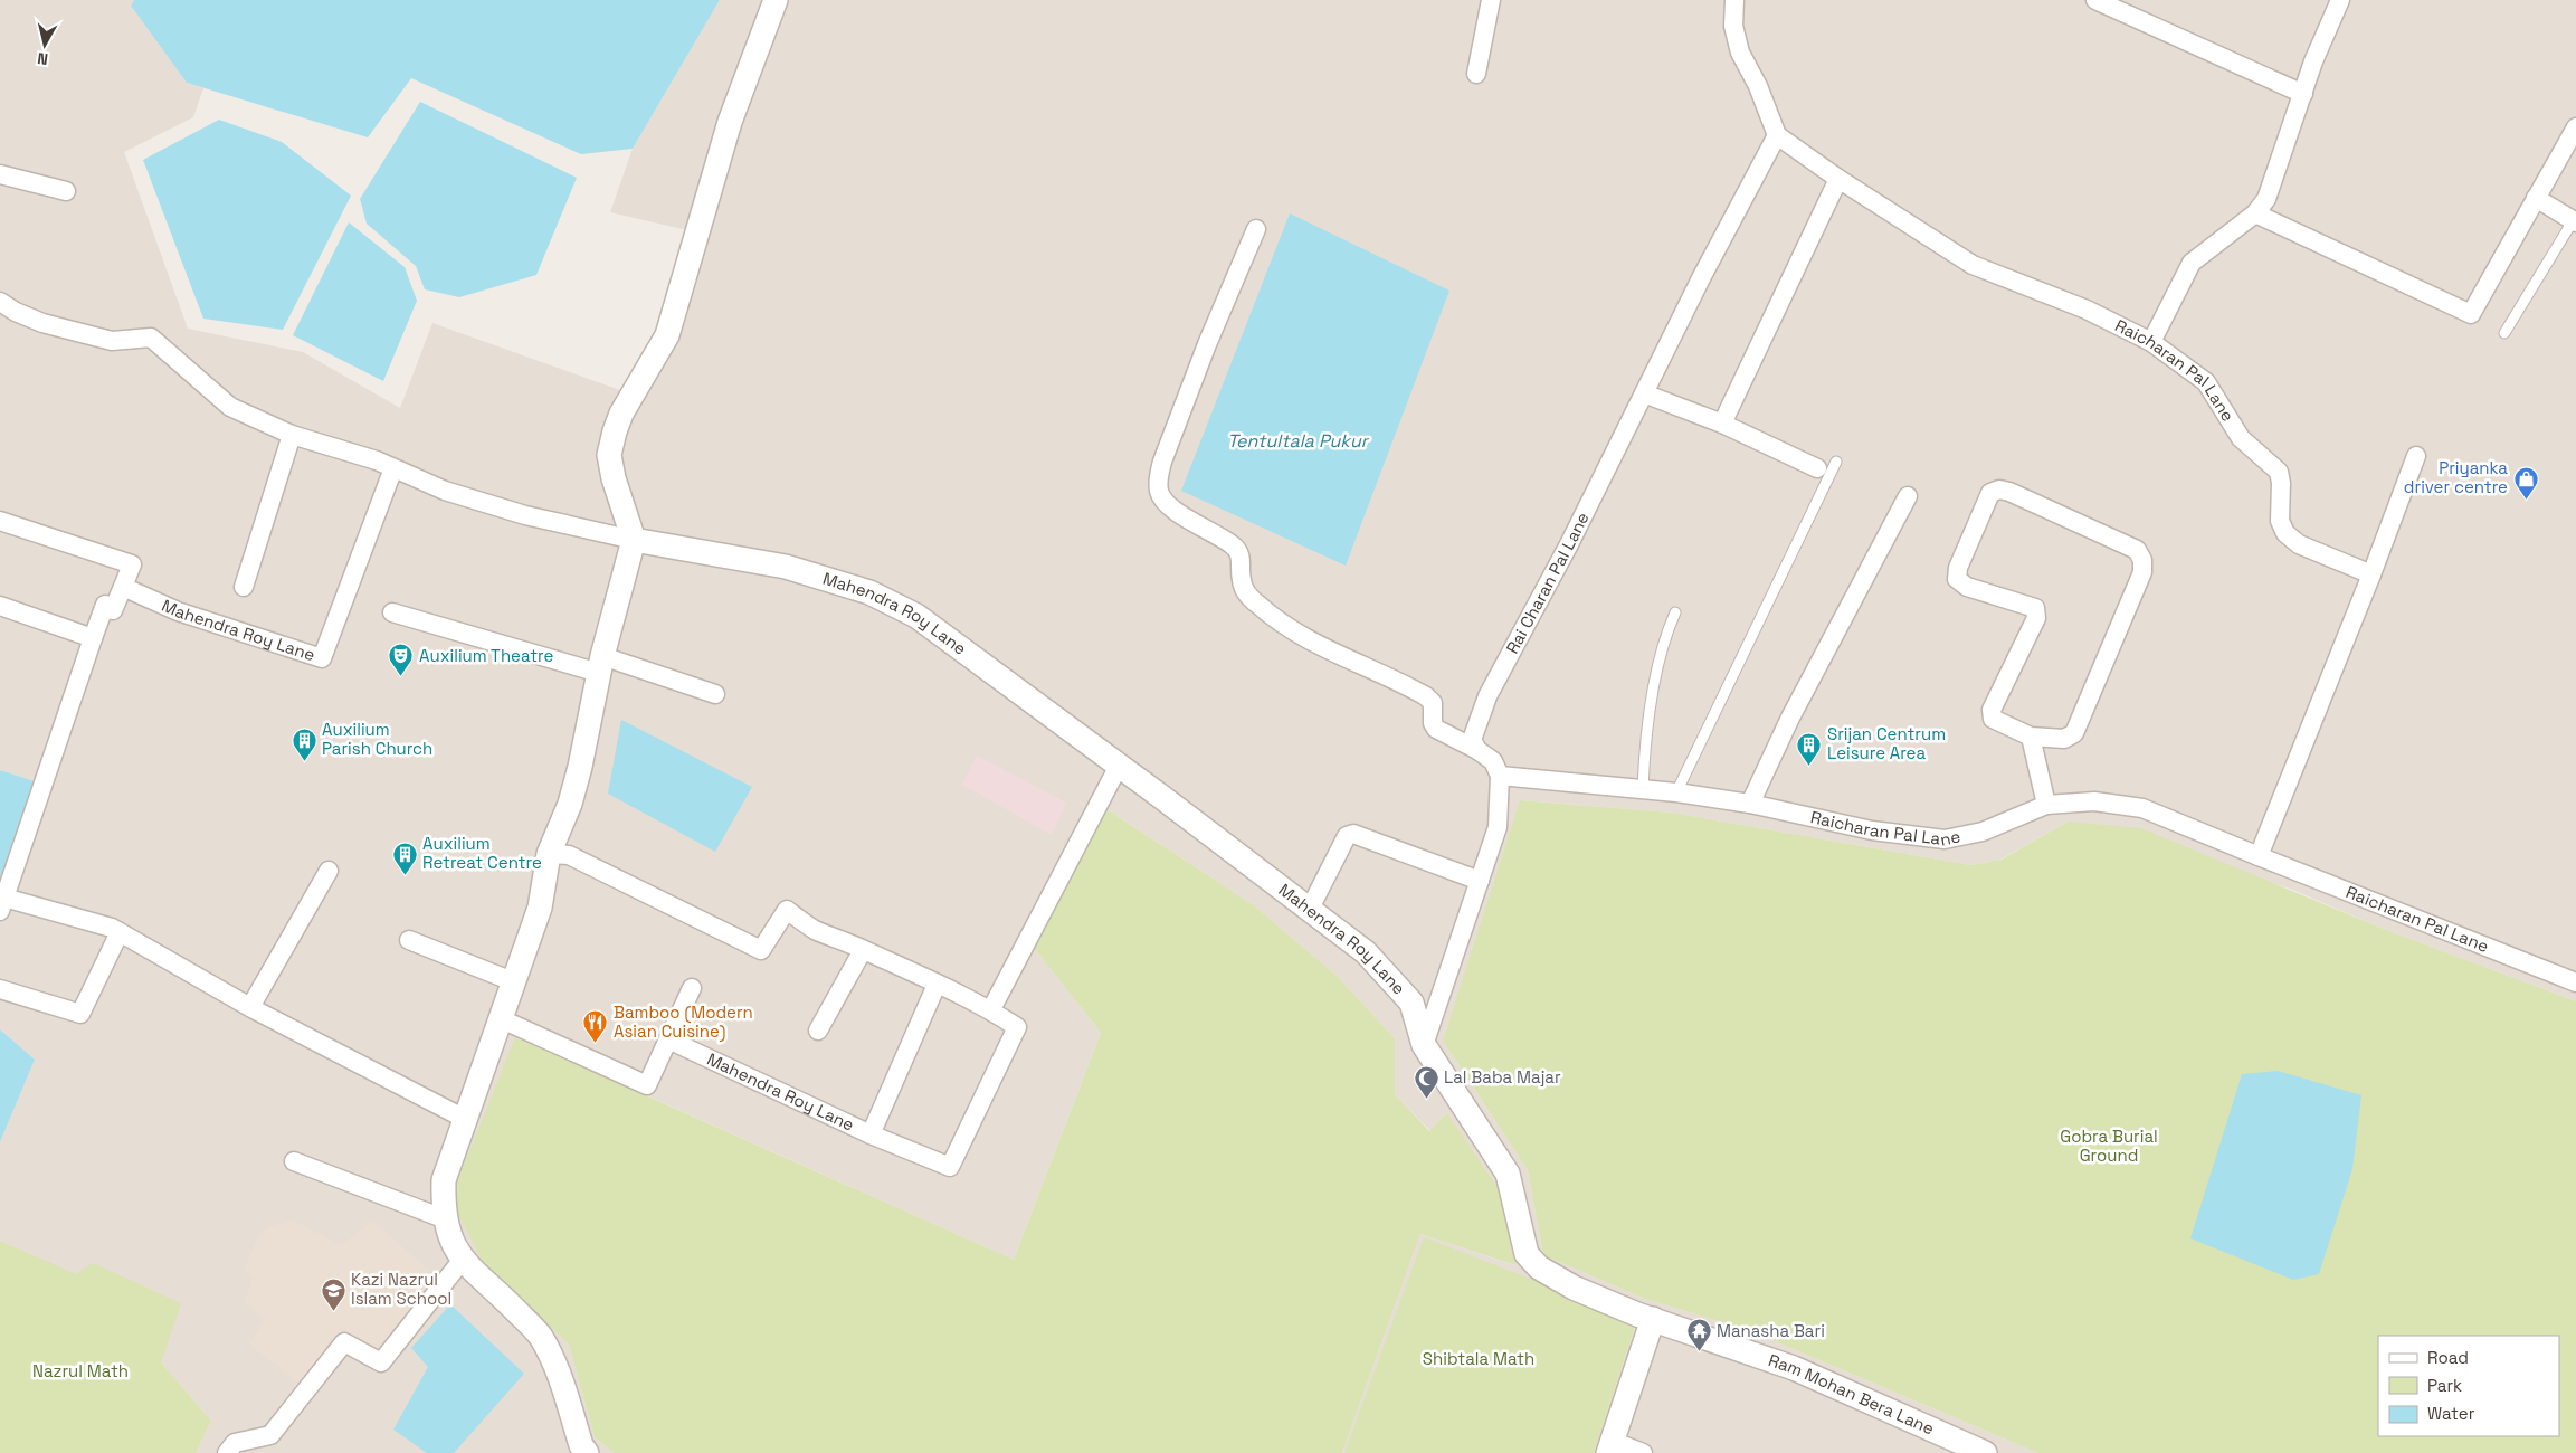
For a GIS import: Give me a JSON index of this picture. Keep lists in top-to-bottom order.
{
  "streets": {
    "street": [
      "Raicharan Pal Lane",
      "Rai Charan Pal Lane",
      "Mahendra Roy Lane",
      "Ram Mohan Bera Lane"
    ]
  },
  "crossings": [
    ["Raicharan Pal Lane", "Rai Charan Pal Lane"],
    ["Mahendra Roy Lane", "Ram Mohan Bera Lane"]
  ],
  "water": ["Tentultala Pukur"],
  "parks": ["Gobra Burial Ground", "Shibtala Math", "Nazrul Math"],
  "places": {
    "shop": ["Priyanka driver centre"],
    "theatre": ["Auxilium Theatre"],
    "building": ["Auxilium Parish Church", "Srijan Centrum Leisure Area", "Auxilium Retreat Centre"],
    "restaurant": ["Bamboo (Modern Asian Cuisine)"],
    "mosque": ["Lal Baba Majar"],
    "school or university": ["Kazi Nazrul Islam School"],
    "temple": ["Manasha Bari"]
  },
  "legend": ["Road", "Park", "Water"],
  "north": "bottom"
}
